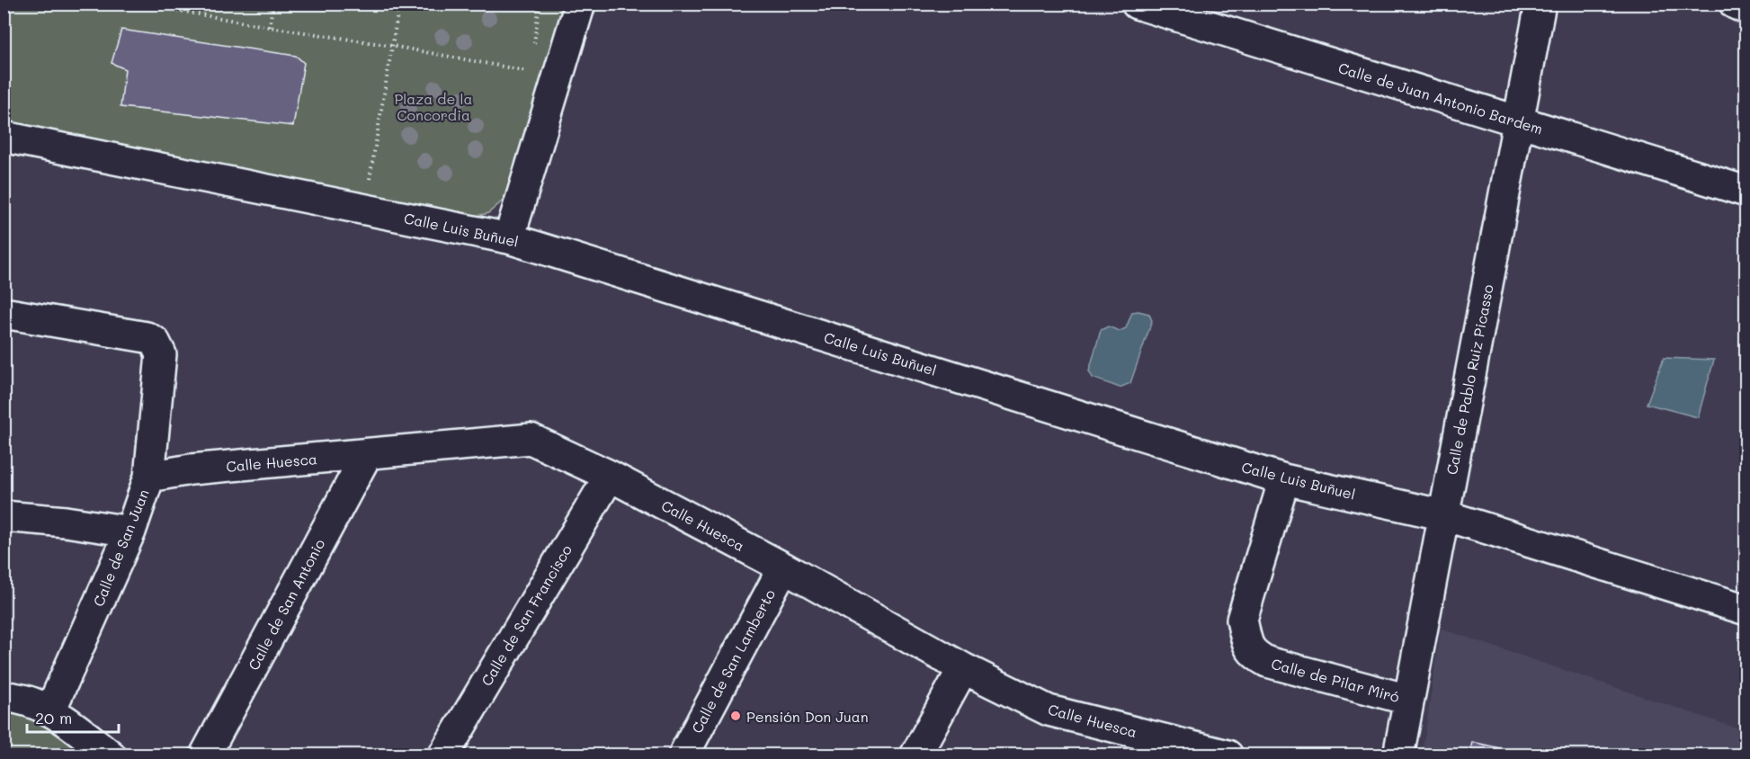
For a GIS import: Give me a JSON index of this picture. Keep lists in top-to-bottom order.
{
  "streets": {
    "street": [
      "Calle de Juan Antonio Bardem",
      "Calle Luis Buñuel",
      "Calle de Pablo Ruiz Picasso",
      "Calle Huesca",
      "Calle de San Juan",
      "Calle de San Antonio",
      "Calle de San Francisco",
      "Calle de San Lamberto",
      "Calle de Pilar Miró"
    ]
  },
  "crossings": [
    ["Calle de Juan Antonio Bardem", "Calle de Pablo Ruiz Picasso"],
    ["Calle Luis Buñuel", "Calle de Pablo Ruiz Picasso"],
    ["Calle Luis Buñuel", "Calle de Pilar Miró"],
    ["Calle de Pablo Ruiz Picasso", "Calle de Pilar Miró"],
    ["Calle Huesca", "Calle de San Juan"],
    ["Calle Huesca", "Calle de San Antonio"],
    ["Calle Huesca", "Calle de San Francisco"],
    ["Calle Huesca", "Calle de San Lamberto"]
  ],
  "parks": ["Plaza de la Concordia"],
  "places": ["Pensión Don Juan"],
  "scale_bar": "20 m"
}
